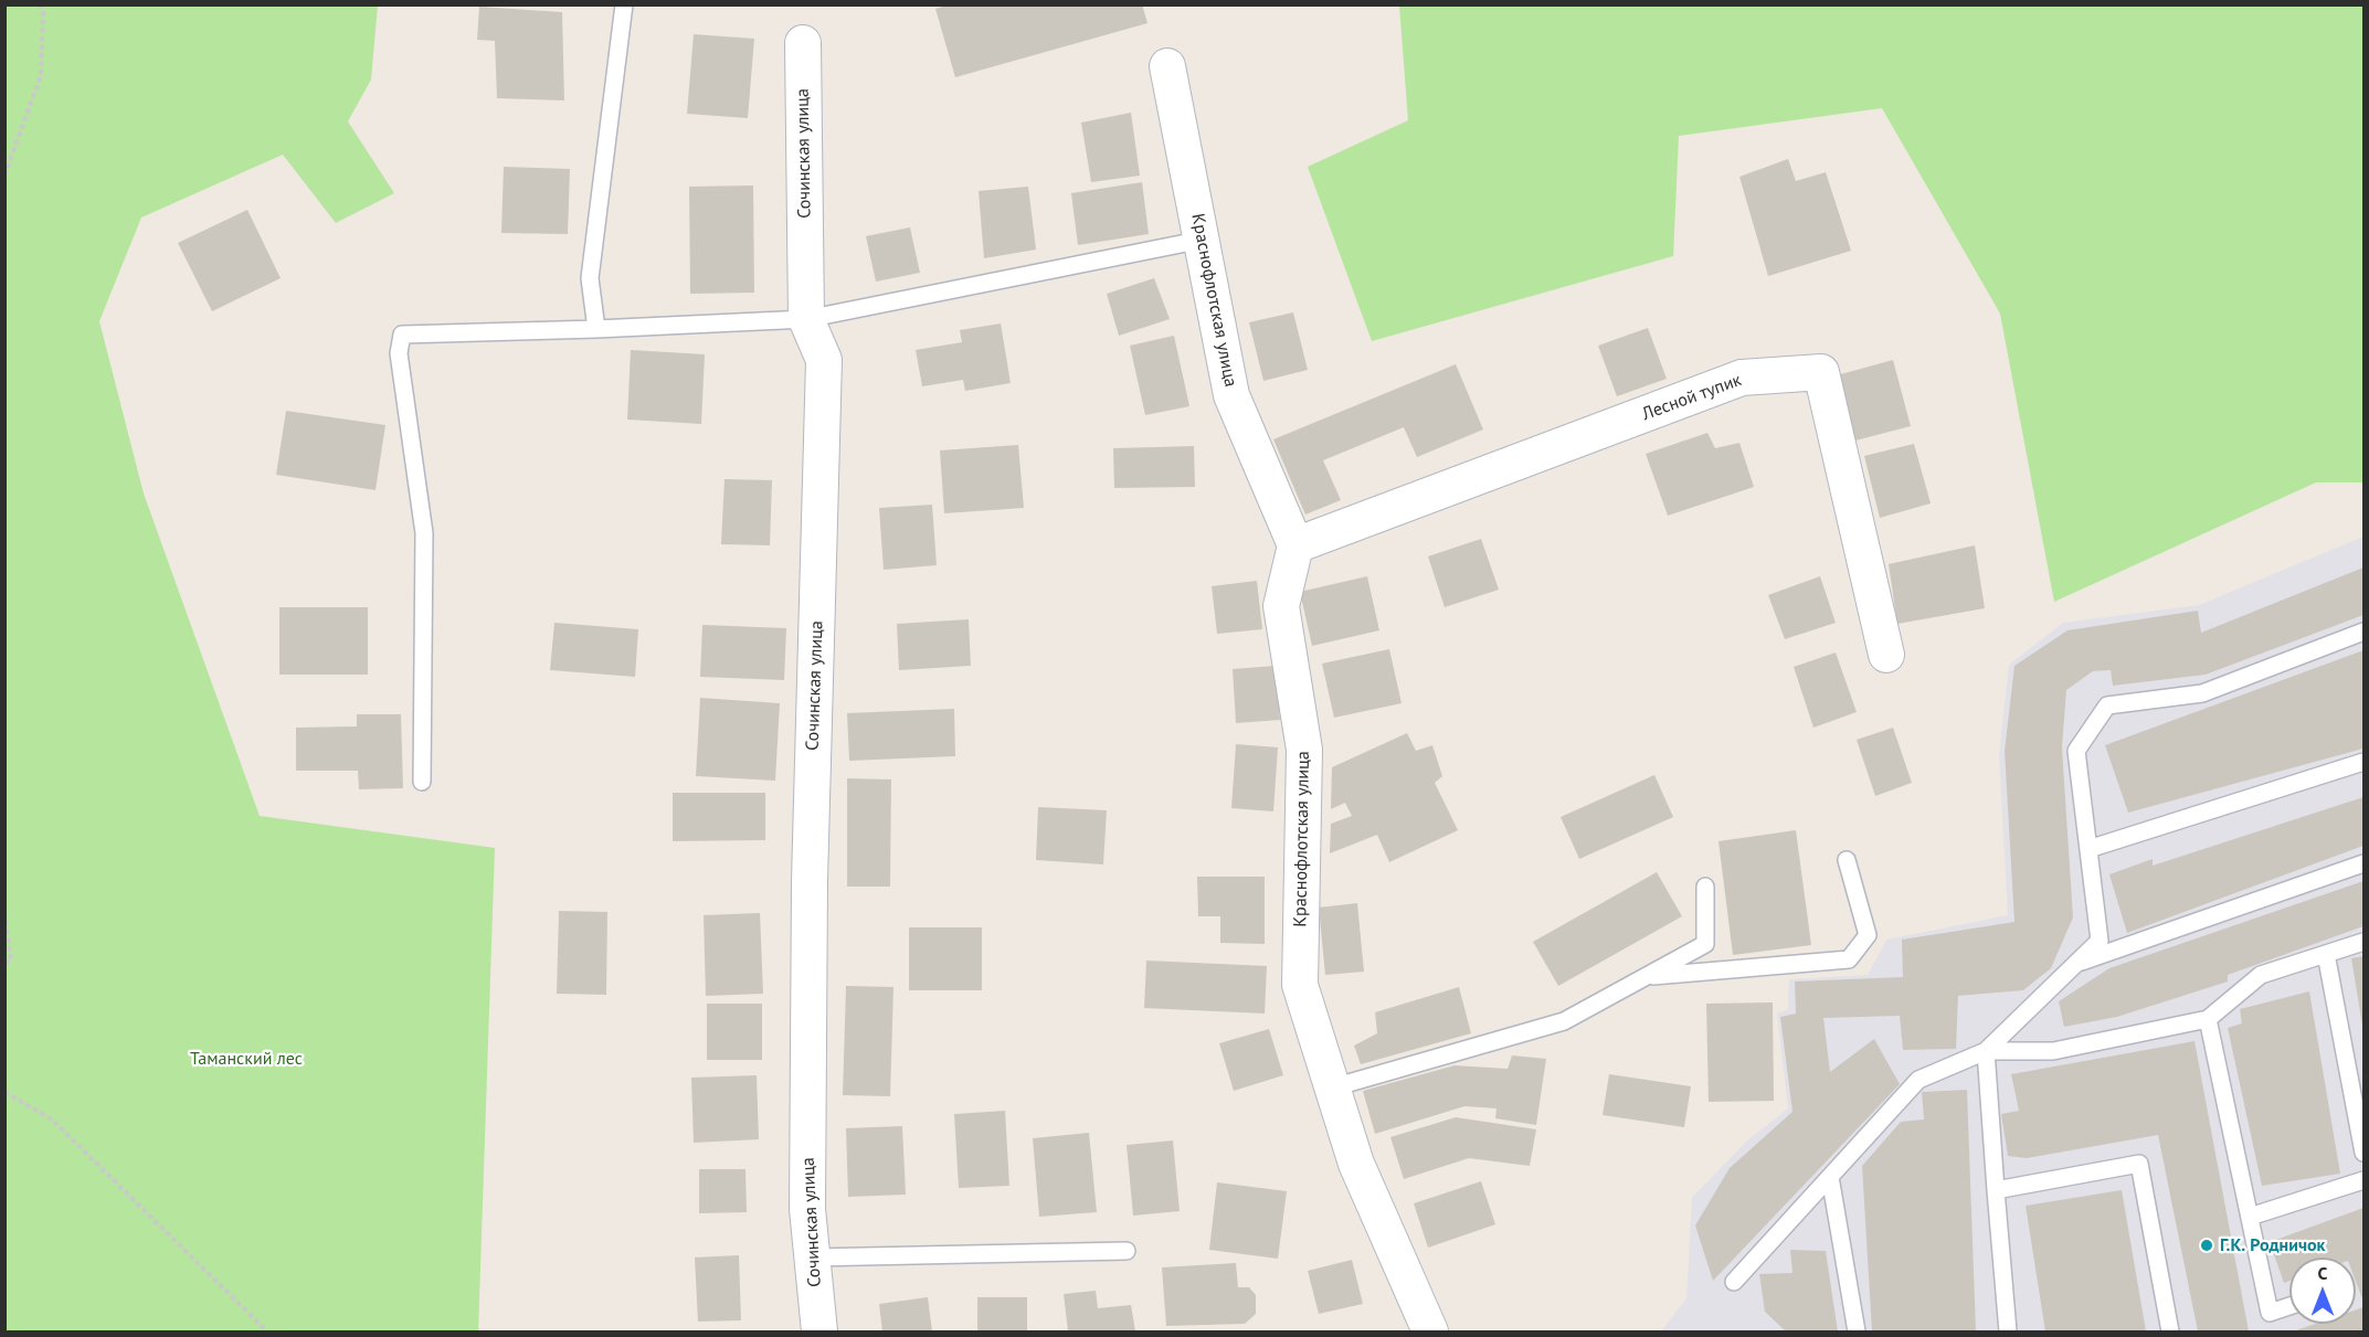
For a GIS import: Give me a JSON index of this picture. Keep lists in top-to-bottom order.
{
  "streets": {
    "street": ["Сочинская улица", "Краснофлотская улица", "Лесной тупик"]
  },
  "crossings": [
    ["Краснофлотская улица", "Лесной тупик"]
  ],
  "parks": ["Таманский лес"],
  "places": ["Г.К. Родничок"],
  "north": "top"
}
